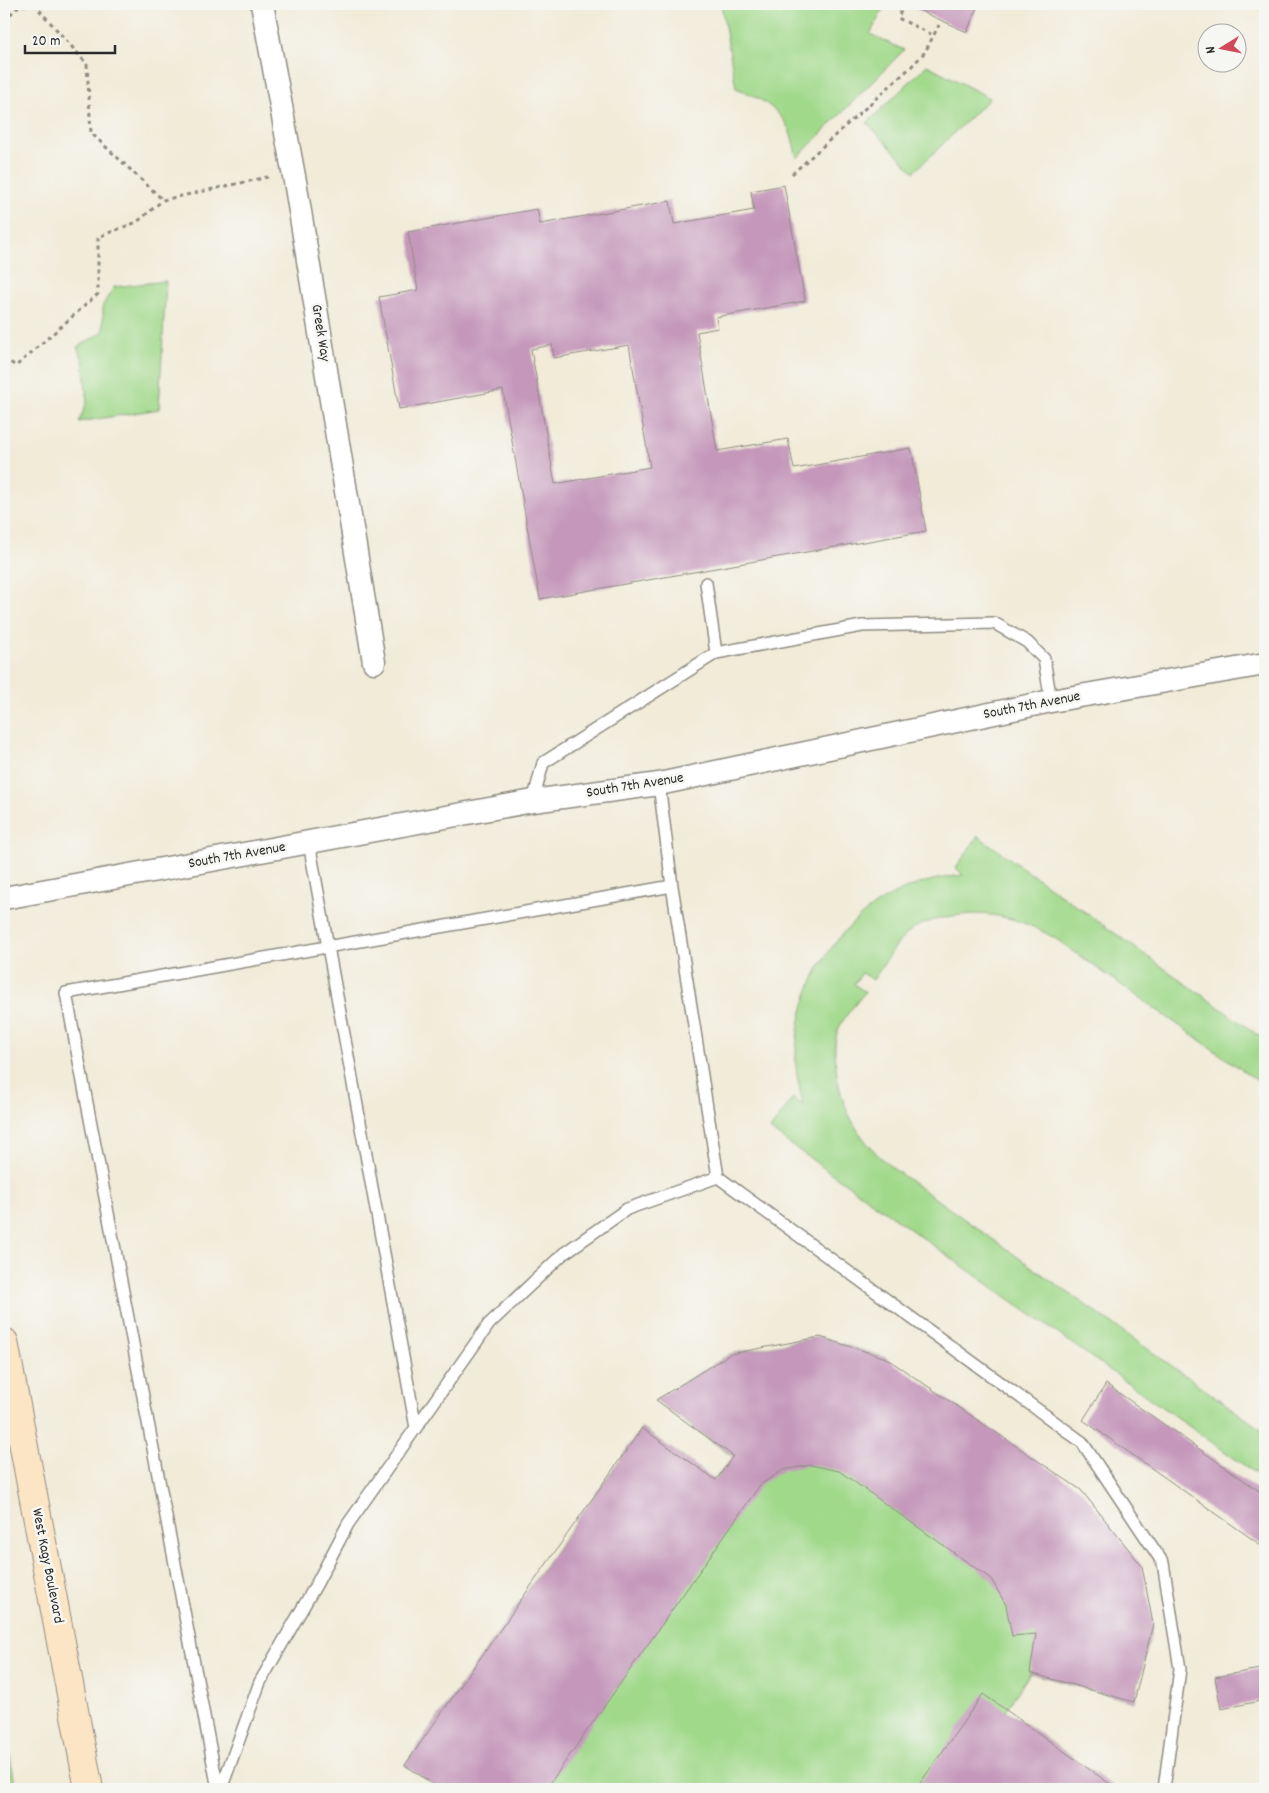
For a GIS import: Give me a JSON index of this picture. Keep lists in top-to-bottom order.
{
  "streets": {
    "main road": ["West Kagy Boulevard"],
    "street": ["Greek Way", "South 7th Avenue"]
  },
  "scale_bar": "20 m",
  "north": "left"
}
